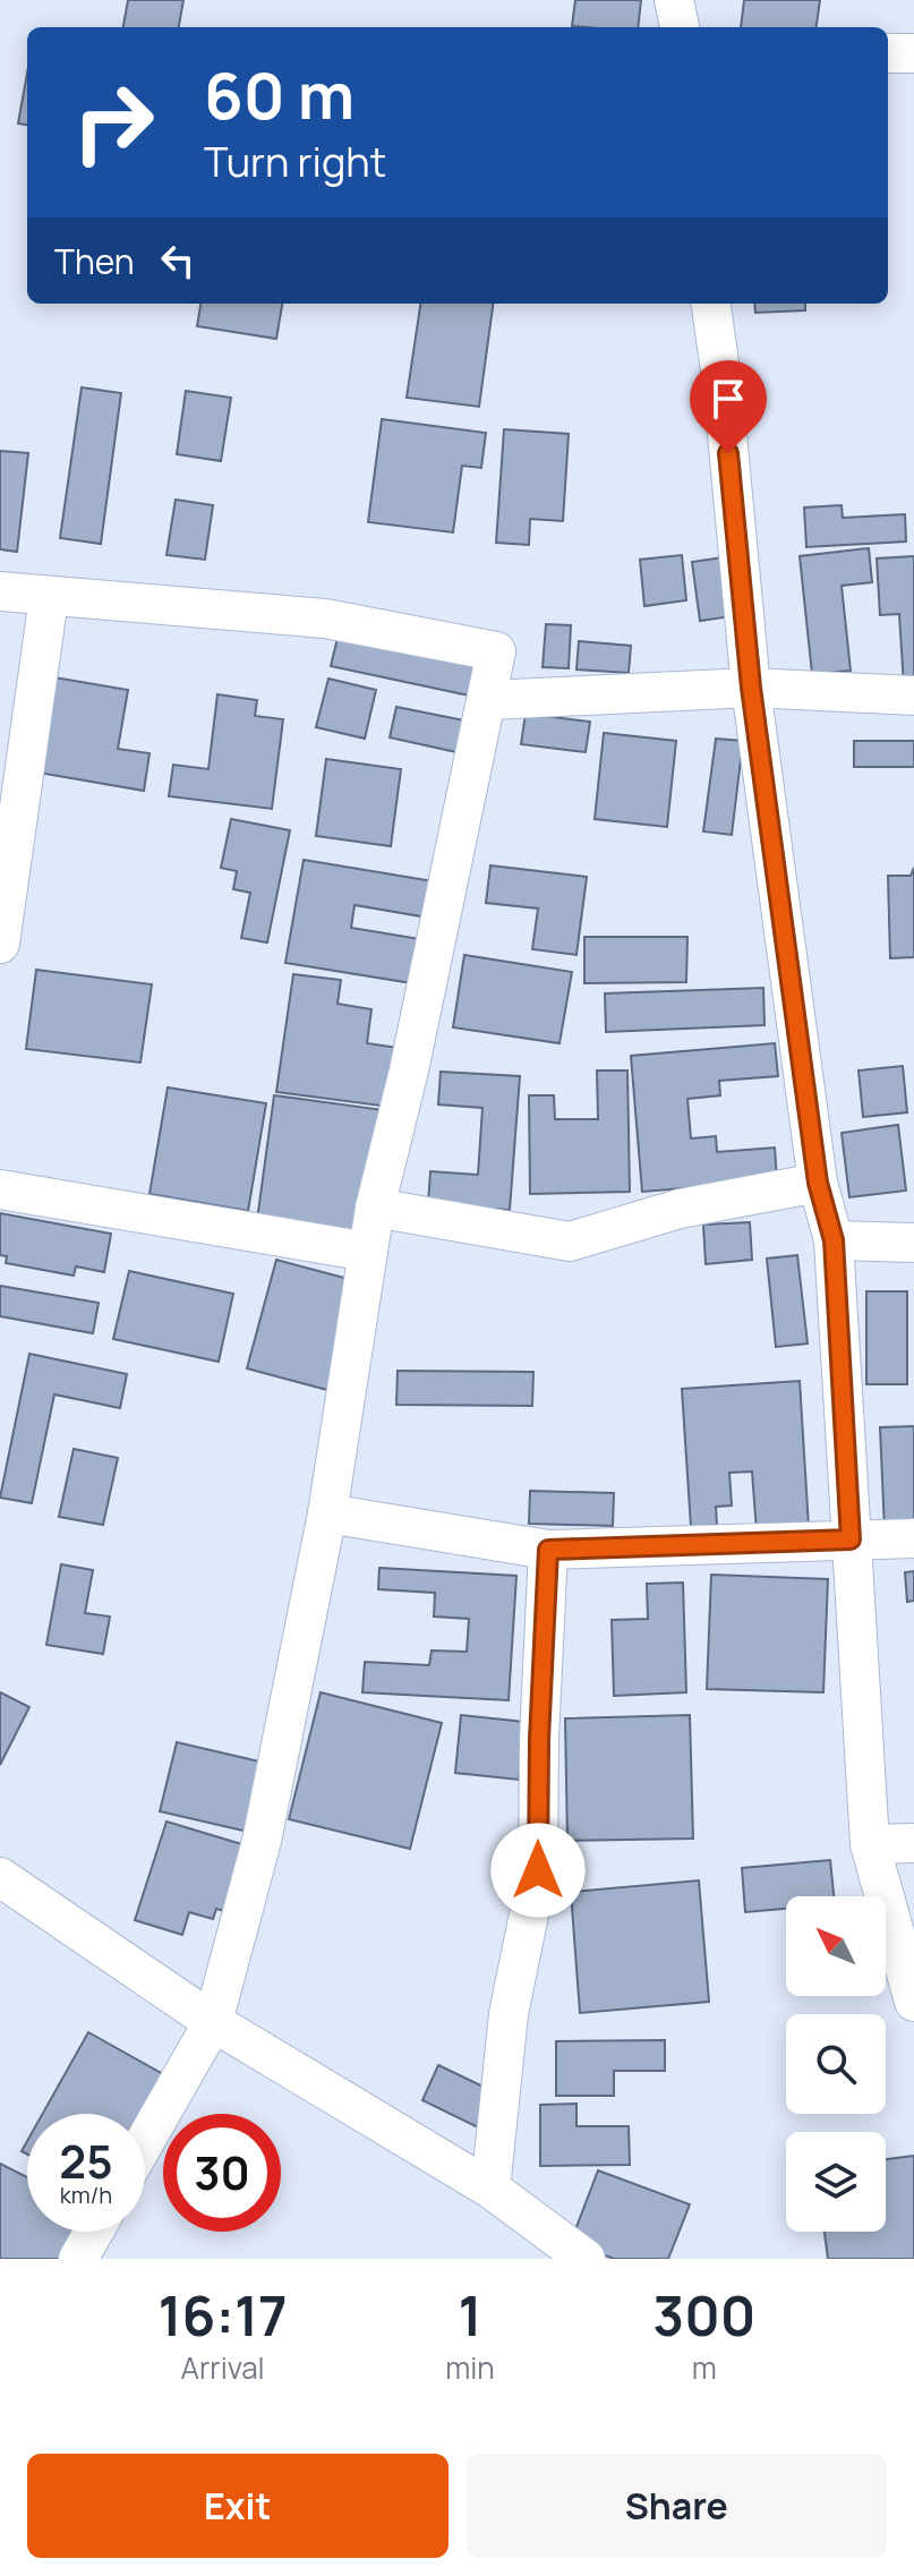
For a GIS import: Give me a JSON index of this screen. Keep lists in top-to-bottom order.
{
  "north": "top left",
  "page": {
    "turn": ["60 m", "Turn right"],
    "then": "Then",
    "speed": "25 km/h",
    "limit": "30",
    "eta": [
      "16:17",
      "Arrival",
      "1",
      "min",
      "300",
      "m"
    ],
    "buttons": ["Exit", "Share"]
  }
}
